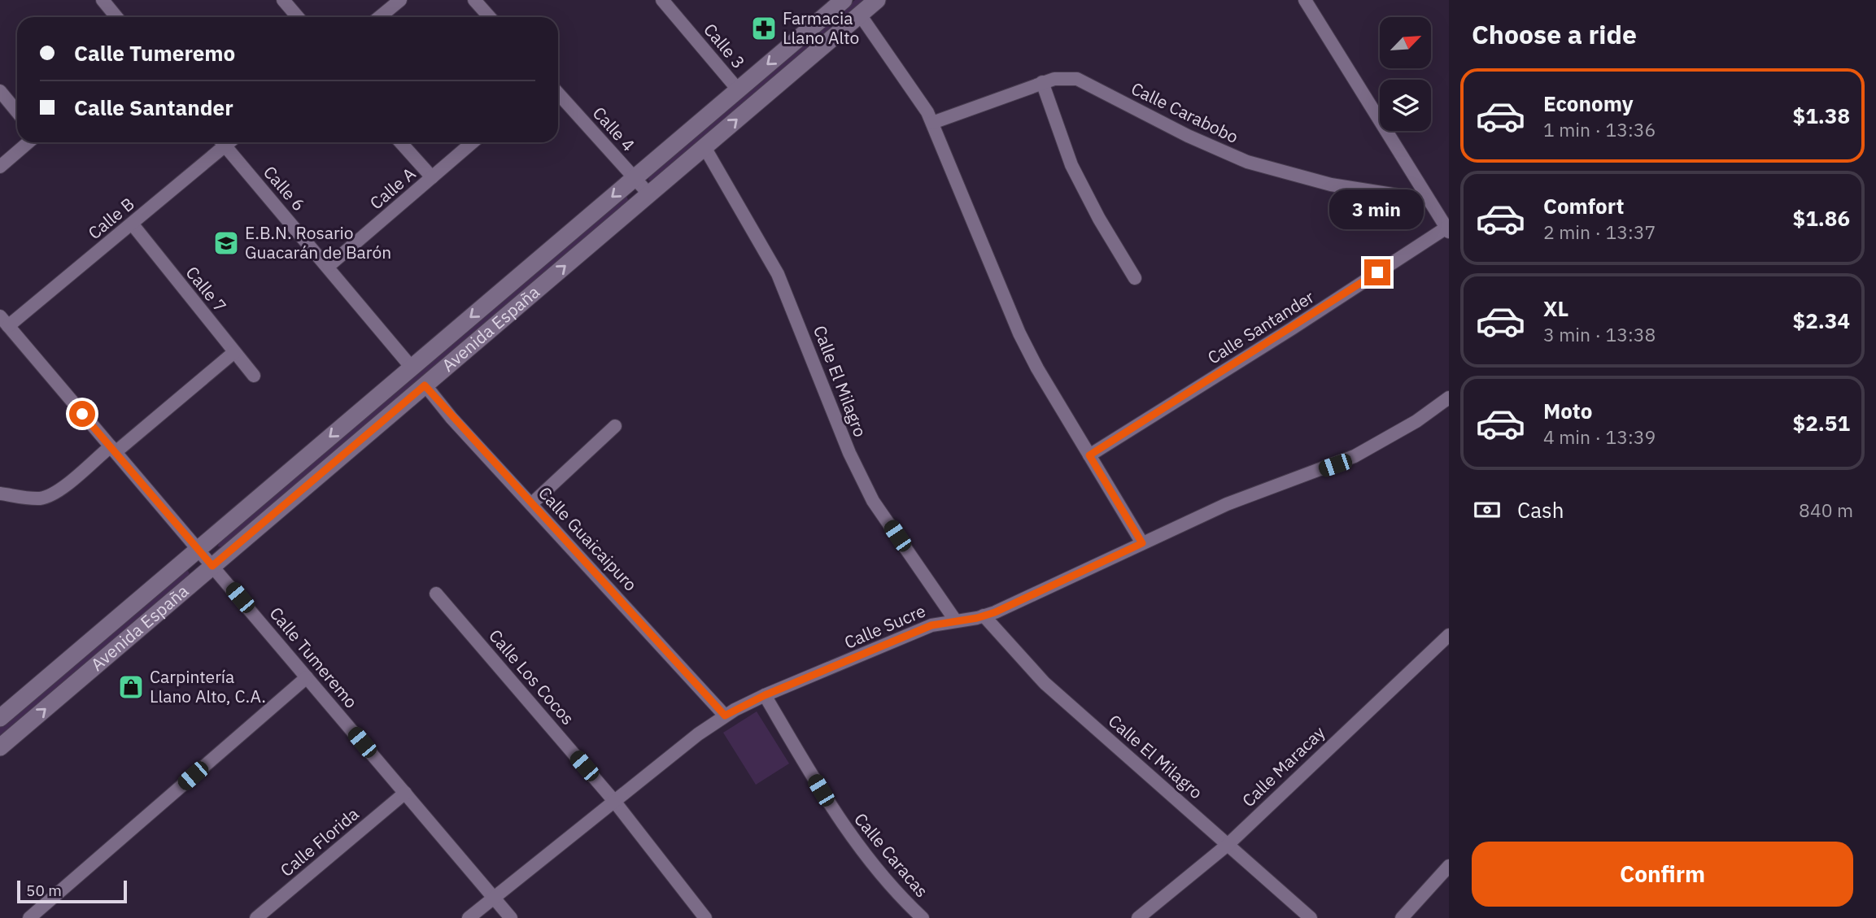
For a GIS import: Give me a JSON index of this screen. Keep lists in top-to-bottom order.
{
  "streets": {
    "main road": ["Avenida España"],
    "street": [
      "Calle 3",
      "Calle Carabobo",
      "Calle 4",
      "Calle 6",
      "Calle A",
      "Calle B",
      "Calle 7",
      "Calle Santander",
      "Calle El Milagro",
      "Calle Guaicaipuro",
      "Calle Sucre",
      "Calle Tumeremo",
      "Calle Los Cocos",
      "Calle Maracay",
      "Calle Florida",
      "Calle Caracas"
    ]
  },
  "crossings": [
    ["Calle 3", "Avenida España"],
    ["Calle 4", "Avenida España"],
    ["Calle 6", "Calle A"],
    ["Calle 6", "Avenida España"],
    ["Calle B", "Calle 7"],
    ["Calle B", "Calle Tumeremo"],
    ["Avenida España", "Calle El Milagro"],
    ["Avenida España", "Calle Guaicaipuro"],
    ["Avenida España", "Calle Tumeremo"],
    ["Calle El Milagro", "Calle Sucre"],
    ["Calle El Milagro", "Calle Maracay"],
    ["Calle Guaicaipuro", "Calle Sucre"],
    ["Calle Sucre", "Calle Tumeremo"],
    ["Calle Sucre", "Calle Los Cocos"],
    ["Calle Sucre", "Calle Caracas"],
    ["Calle Tumeremo", "Calle Florida"]
  ],
  "places": {
    "pharmacy": ["Farmacia Llano Alto"],
    "school or university": ["E.B.N. Rosario Guacarán de Barón"],
    "shop": ["Carpintería Llano Alto, C.A."]
  },
  "scale_bar": "50 m",
  "north": "top right",
  "page": {
    "heading": "Choose a ride",
    "banner": ["Calle Tumeremo", "Calle Santander"],
    "list": [
      {
        "name": "Economy",
        "note": "1 min · 13:36",
        "value": "$1.38"
      },
      {
        "name": "Comfort",
        "note": "2 min · 13:37",
        "value": "$1.86"
      },
      {
        "name": "XL",
        "note": "3 min · 13:38",
        "value": "$2.34"
      },
      {
        "name": "Moto",
        "note": "4 min · 13:39",
        "value": "$2.51"
      }
    ],
    "bubble": "3 min",
    "pay": ["Cash", "840 m"],
    "buttons": "Confirm",
    "scale": "50 m"
  }
}
